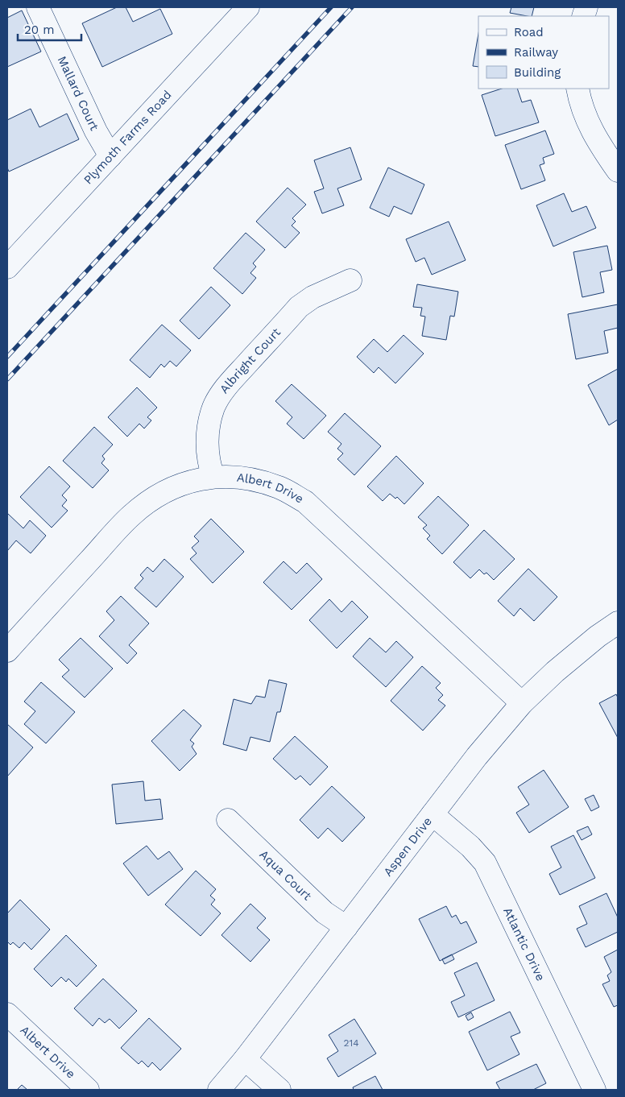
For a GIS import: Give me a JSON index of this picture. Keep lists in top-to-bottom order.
{
  "streets": {
    "street": [
      "Mallard Court",
      "Plymoth Farms Road",
      "Albright Court",
      "Albert Drive",
      "Aspen Drive",
      "Aqua Court",
      "Atlantic Drive"
    ]
  },
  "crossings": [
    ["Mallard Court", "Plymoth Farms Road"],
    ["Albright Court", "Albert Drive"],
    ["Albert Drive", "Aspen Drive"],
    ["Aspen Drive", "Aqua Court"],
    ["Aspen Drive", "Atlantic Drive"]
  ],
  "house_numbers": ["214"],
  "legend": ["Road", "Railway", "Building"],
  "scale_bar": "20 m"
}
